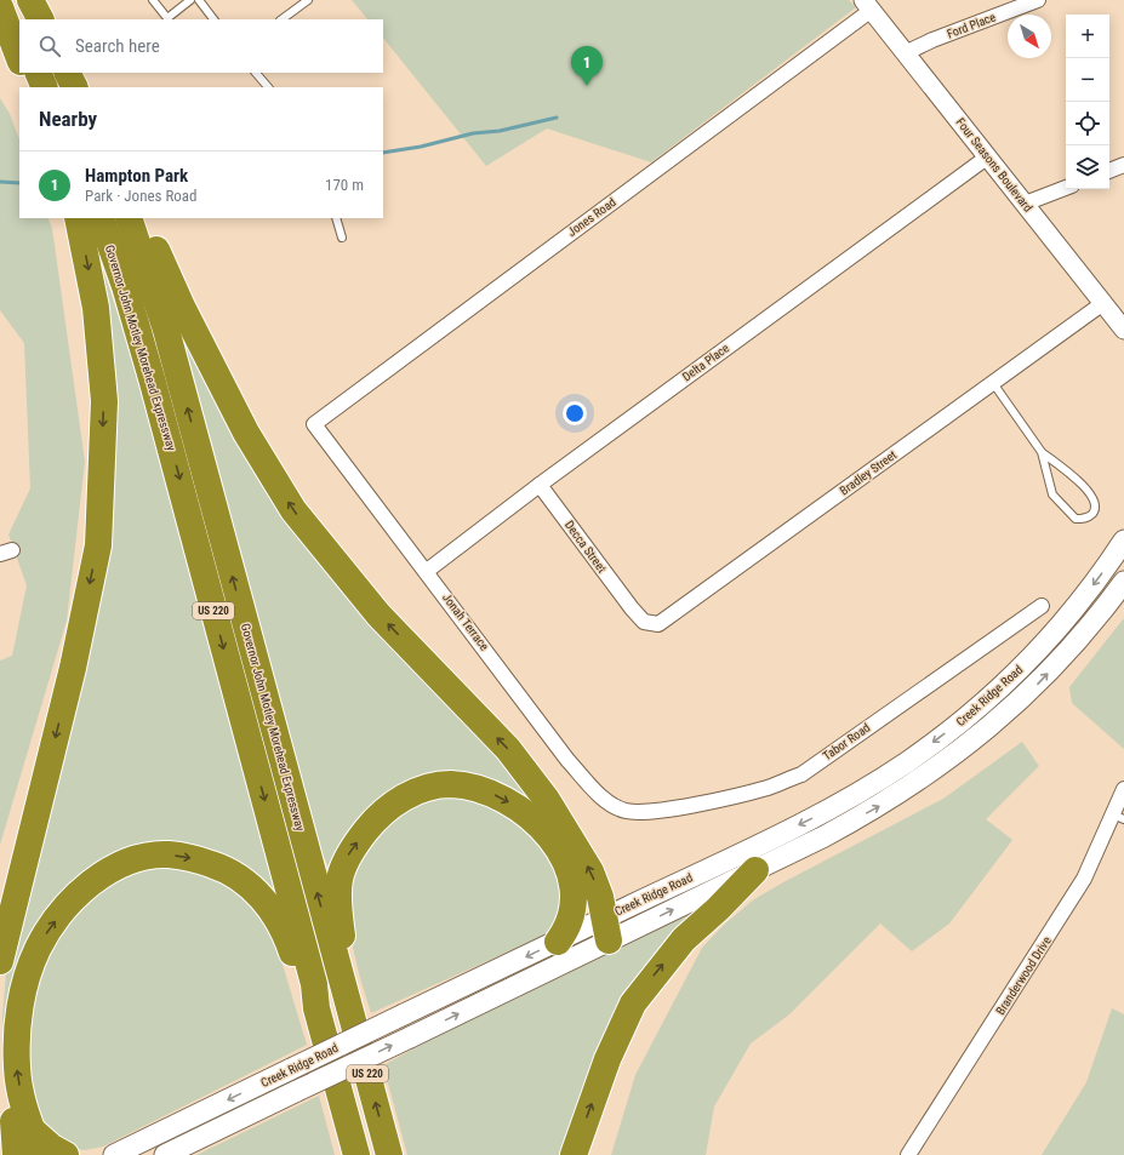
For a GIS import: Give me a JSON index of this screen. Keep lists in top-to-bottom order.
{
  "streets": {
    "highway": ["Governor John Motley Morehead Expressway", "US 220"],
    "main road": ["Creek Ridge Road"],
    "street": [
      "Ford Place",
      "Four Seasons Boulevard",
      "Jones Road",
      "Delta Place",
      "Bradley Street",
      "Decca Street",
      "Jonah Terrace",
      "Tabor Road",
      "Branderwood Drive"
    ]
  },
  "crossings": [
    ["Ford Place", "Four Seasons Boulevard"],
    ["Four Seasons Boulevard", "Jones Road"],
    ["Four Seasons Boulevard", "Delta Place"],
    ["Four Seasons Boulevard", "Bradley Street"],
    ["Jones Road", "Jonah Terrace"],
    ["Delta Place", "Decca Street"],
    ["Delta Place", "Jonah Terrace"],
    ["Bradley Street", "Decca Street"],
    ["Jonah Terrace", "Tabor Road"]
  ],
  "north": "bottom right",
  "page": {
    "map_buttons": ["+", "−"],
    "search": "Search here",
    "pins": "1",
    "heading": "Nearby",
    "list": [
      {
        "mark": "1",
        "name": "Hampton Park",
        "note": "Park · Jones Road",
        "value": "170 m"
      }
    ]
  }
}
